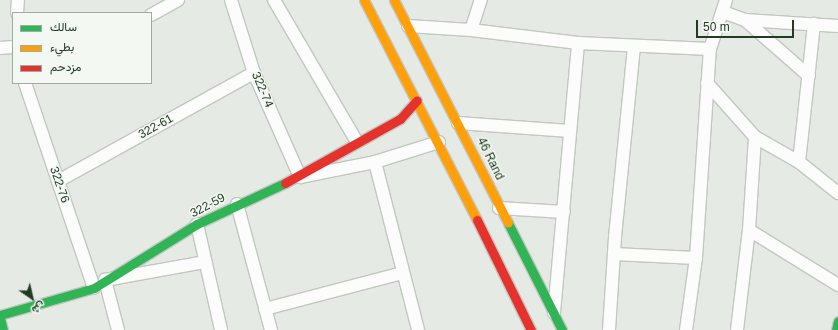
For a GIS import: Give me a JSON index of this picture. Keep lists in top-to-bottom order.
{
  "streets": {
    "main road": ["46 Rand", "322-59"],
    "street": ["322-74", "322-61", "322-76"]
  },
  "crossings": [
    ["322-74", "322-61"],
    ["322-74", "322-59"],
    ["322-61", "322-76"],
    ["322-76", "322-59"]
  ],
  "legend": ["سالك", "بطيء", "مزدحم"],
  "scale_bar": "50 m",
  "north": "bottom right"
}
